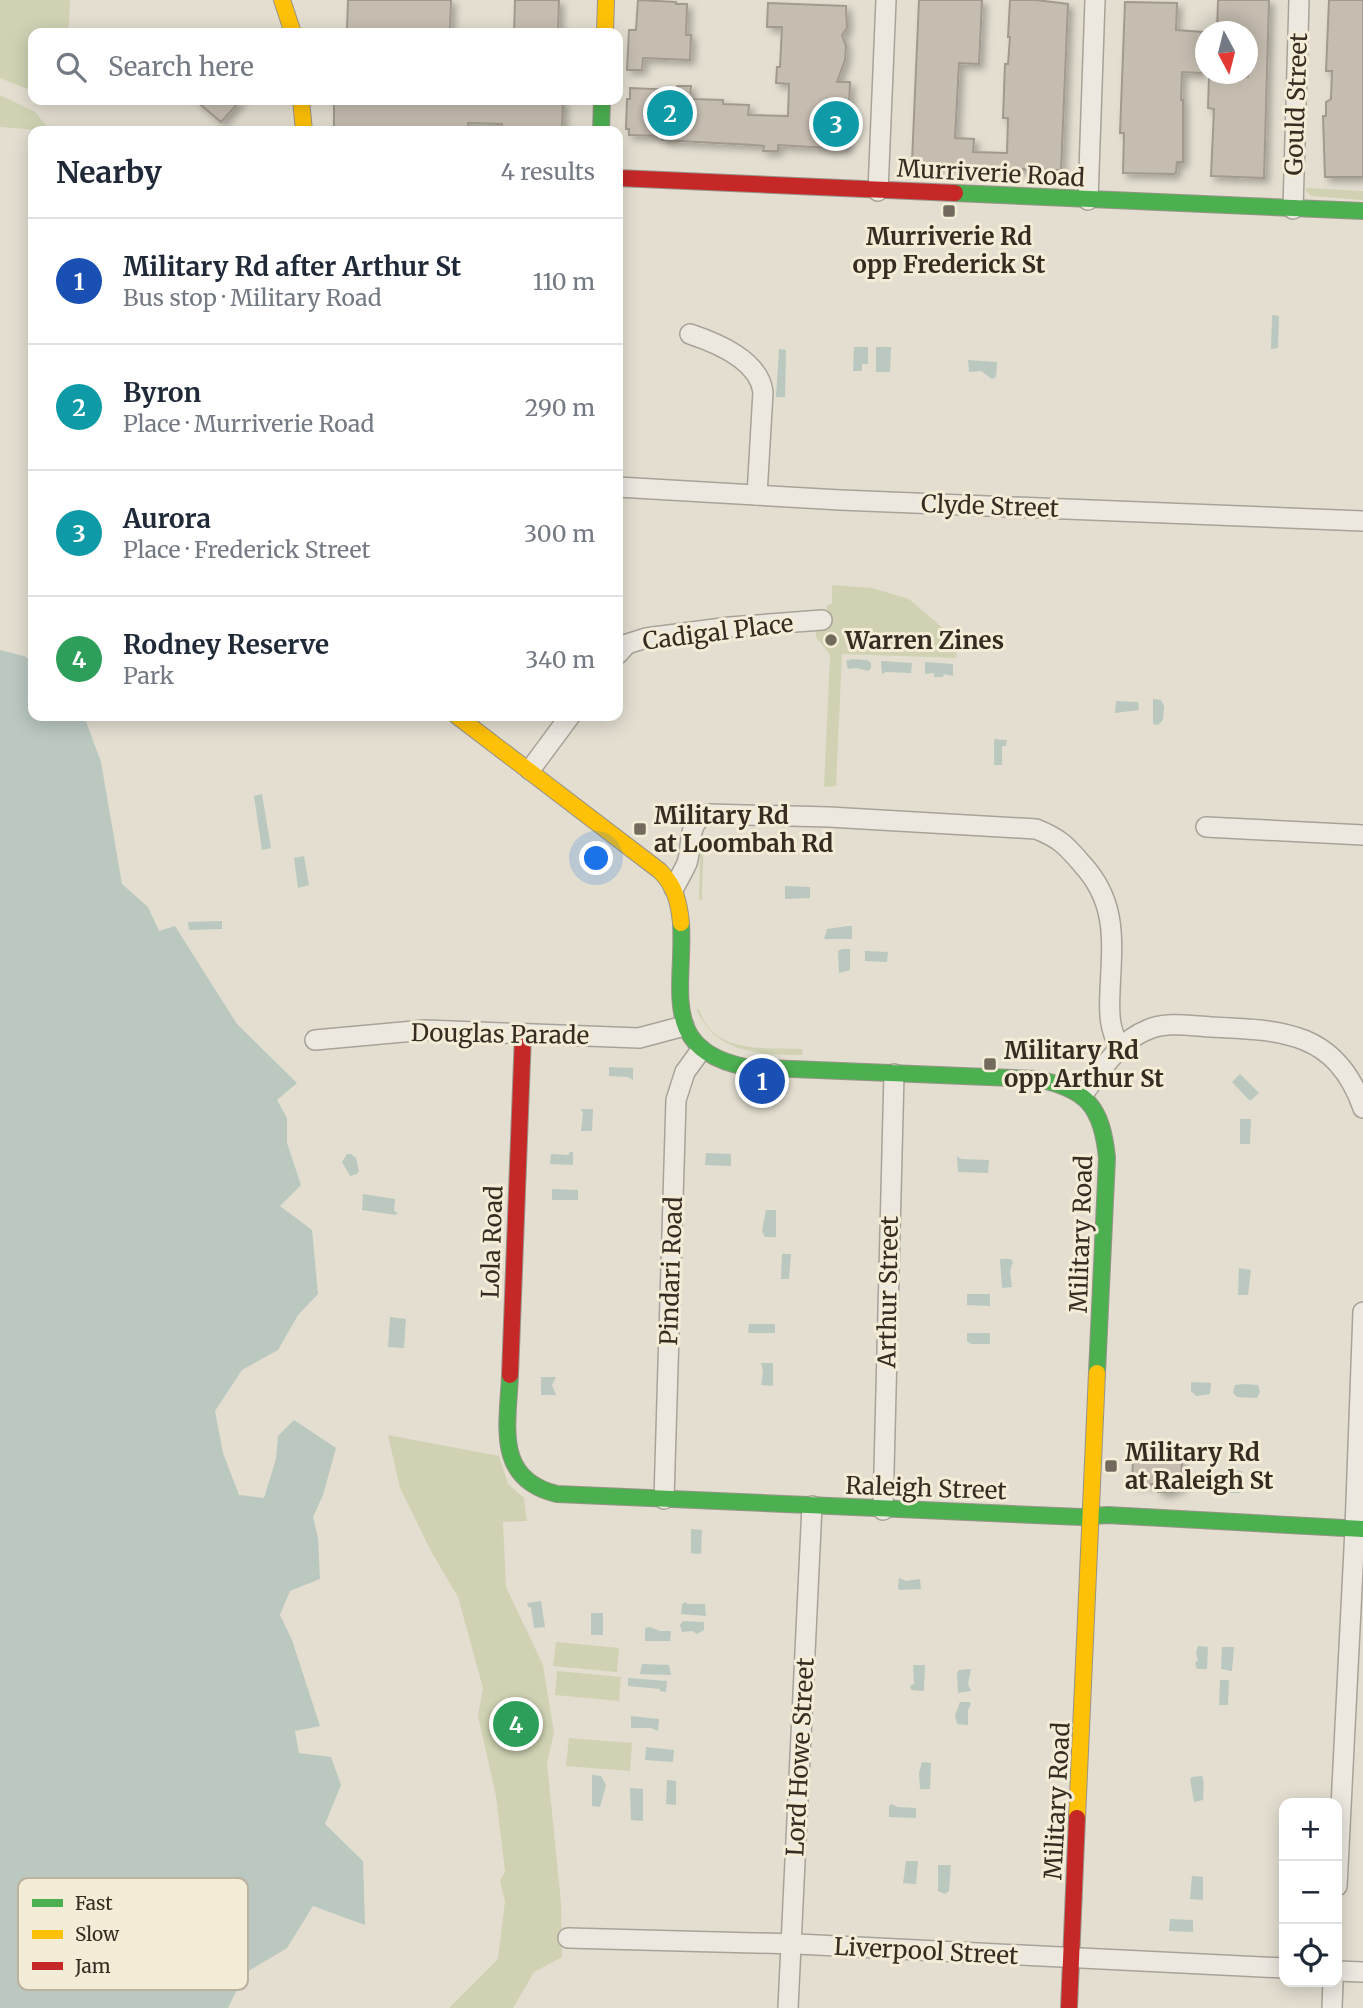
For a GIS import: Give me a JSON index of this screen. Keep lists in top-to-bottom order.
{
  "streets": {
    "street": [
      "Gould Street",
      "Murriverie Road",
      "Clyde Street",
      "Cadigal Place",
      "Douglas Parade",
      "Military Road",
      "Lola Road",
      "Pindari Road",
      "Arthur Street",
      "Raleigh Street",
      "Lord Howe Street",
      "Liverpool Street"
    ]
  },
  "crossings": [
    ["Gould Street", "Murriverie Road"],
    ["Douglas Parade", "Lola Road"],
    ["Military Road", "Raleigh Street"],
    ["Military Road", "Liverpool Street"],
    ["Lola Road", "Raleigh Street"],
    ["Pindari Road", "Raleigh Street"],
    ["Arthur Street", "Raleigh Street"],
    ["Raleigh Street", "Lord Howe Street"],
    ["Lord Howe Street", "Liverpool Street"]
  ],
  "places": {
    "transit": [
      "Murriverie Rd opp Frederick St",
      "Military Rd at Loombah Rd",
      "Military Rd opp Arthur St",
      "Military Rd at Raleigh St"
    ],
    "other": ["Warren Zines"]
  },
  "legend": ["Fast", "Slow", "Jam"],
  "north": "bottom",
  "page": {
    "search": "Search here",
    "pins": [
      "2",
      "3",
      "1",
      "4"
    ],
    "heading": ["Nearby", "4 results"],
    "list": [
      {
        "mark": "1",
        "name": "Military Rd after Arthur St",
        "note": "Bus stop · Military Road",
        "value": "110 m"
      },
      {
        "mark": "2",
        "name": "Byron",
        "note": "Place · Murriverie Road",
        "value": "290 m"
      },
      {
        "mark": "3",
        "name": "Aurora",
        "note": "Place · Frederick Street",
        "value": "300 m"
      },
      {
        "mark": "4",
        "name": "Rodney Reserve",
        "note": "Park",
        "value": "340 m"
      }
    ],
    "map_buttons": ["+", "−"]
  }
}
